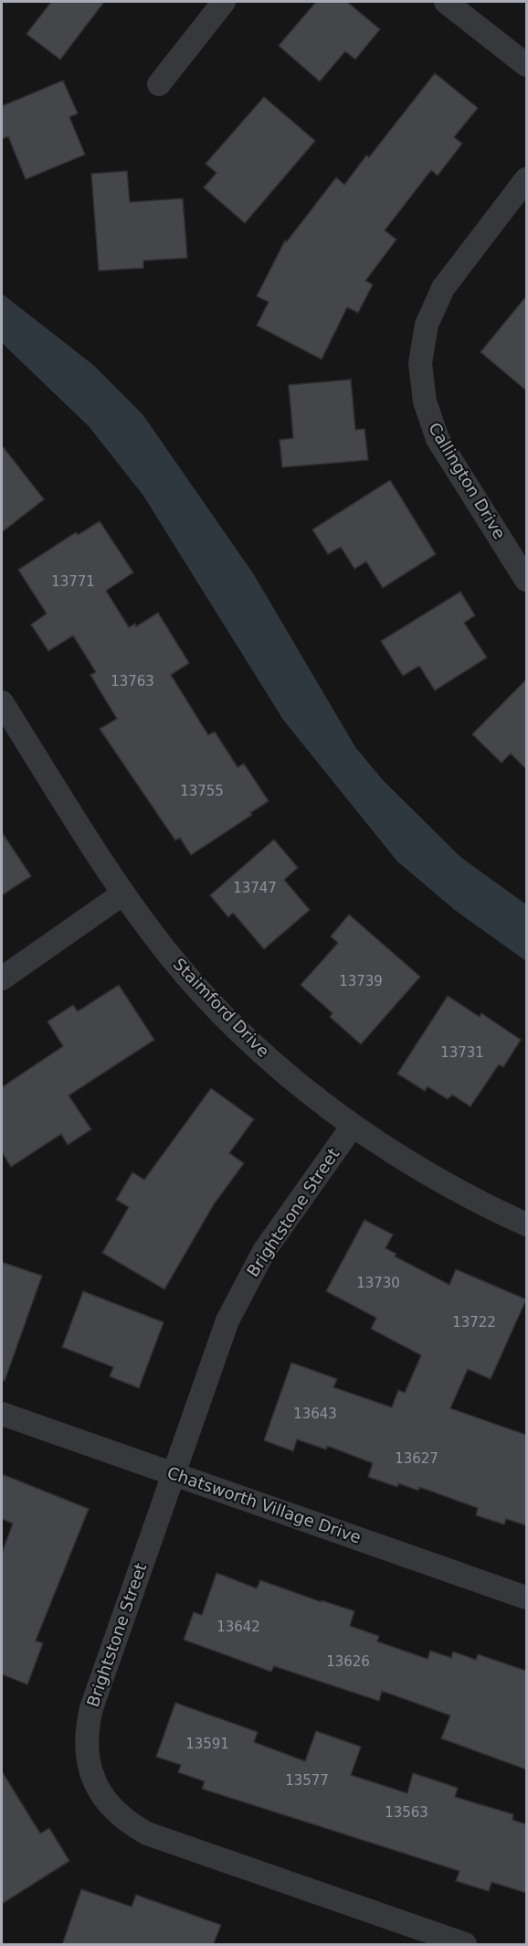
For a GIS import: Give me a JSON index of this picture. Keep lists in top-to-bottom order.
{
  "streets": {
    "street": [
      "Callington Drive",
      "Staimford Drive",
      "Brightstone Street",
      "Chatsworth Village Drive"
    ]
  },
  "crossings": [
    ["Staimford Drive", "Brightstone Street"],
    ["Brightstone Street", "Chatsworth Village Drive"]
  ],
  "house_numbers": [
    "13771",
    "13763",
    "13755",
    "13747",
    "13739",
    "13731",
    "13730",
    "13722",
    "13643",
    "13627",
    "13642",
    "13626",
    "13591",
    "13577",
    "13563"
  ]
}
